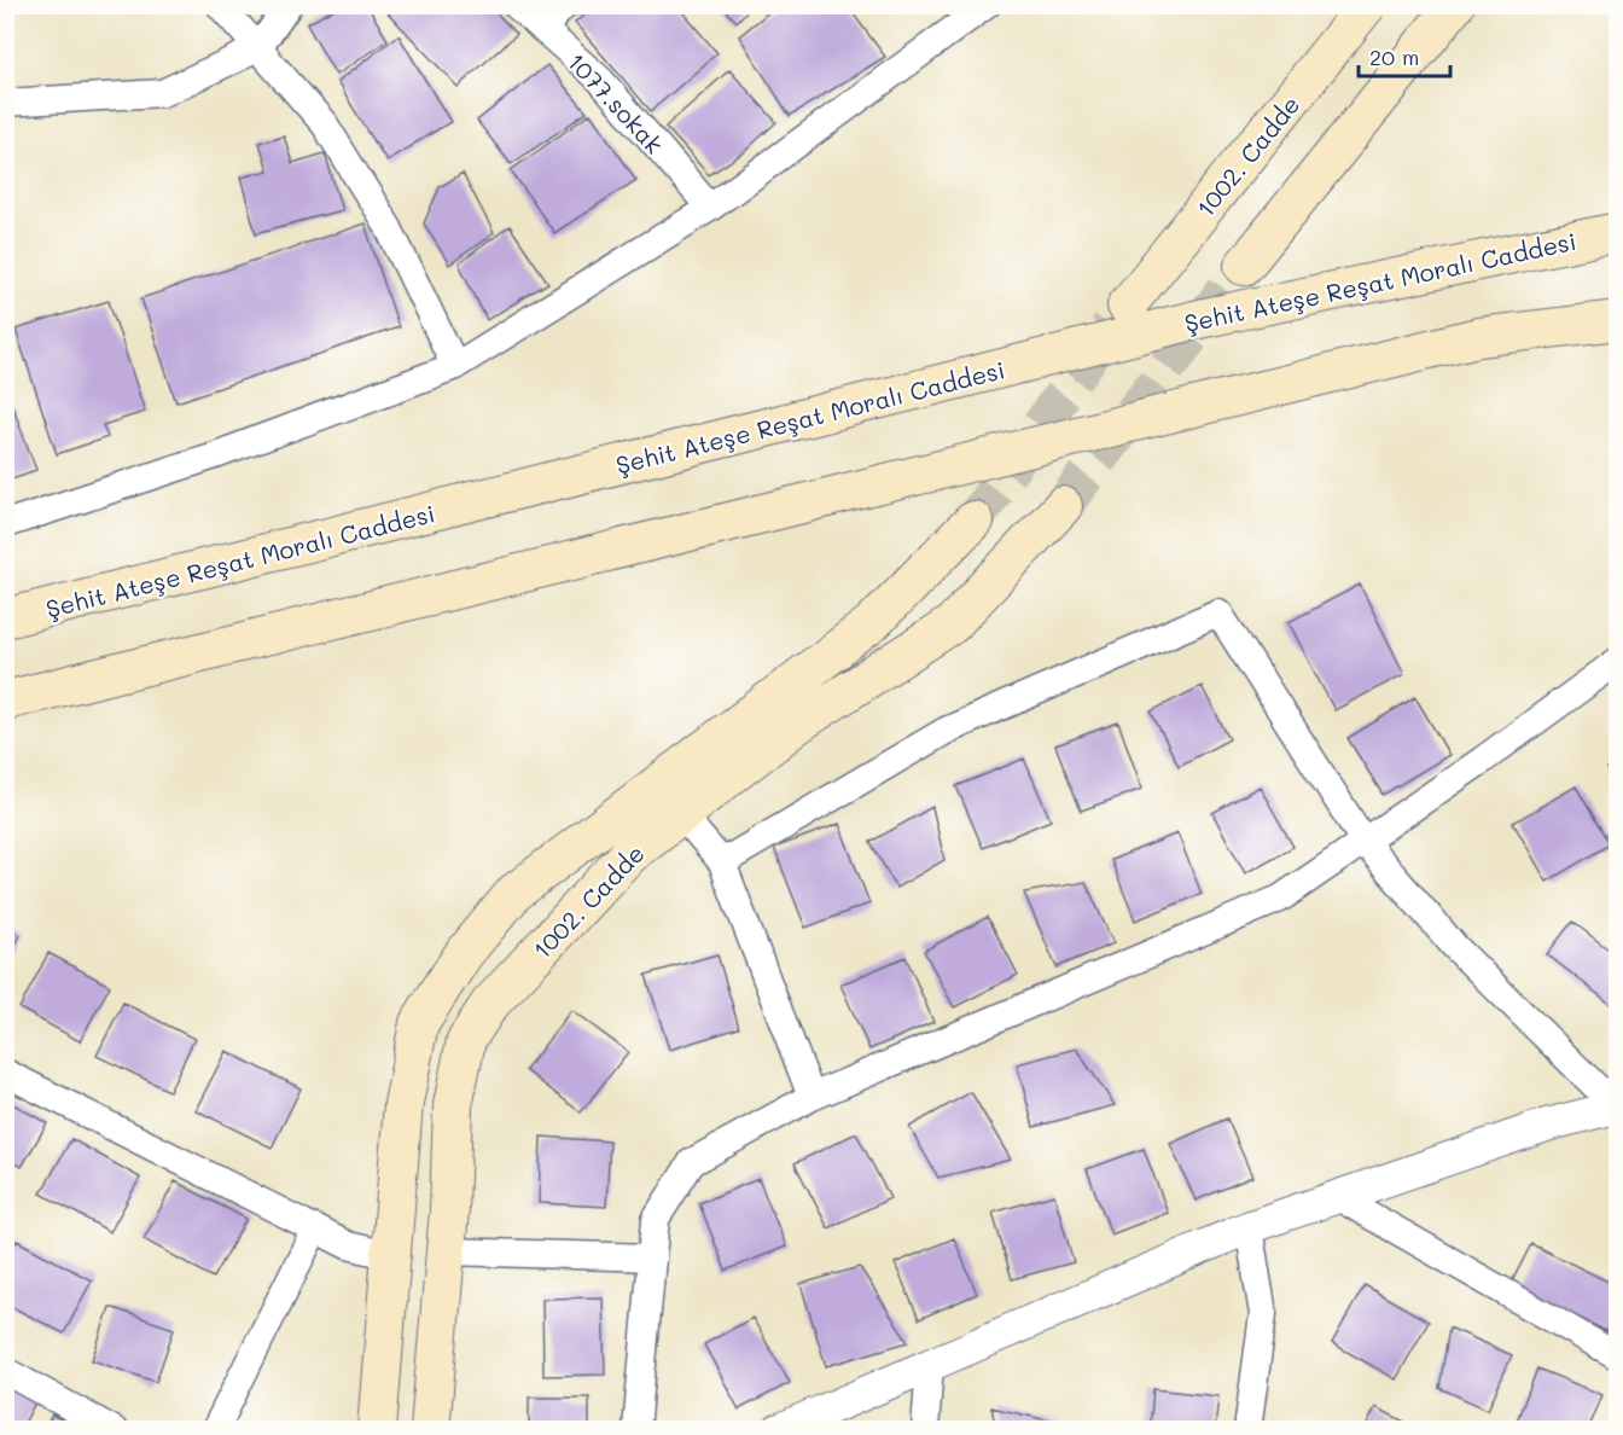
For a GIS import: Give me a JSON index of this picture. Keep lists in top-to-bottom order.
{
  "streets": {
    "main road": ["1002. Cadde", "Şehit Ateşe Reşat Moralı Caddesi"],
    "street": ["1077.sokak"]
  },
  "scale_bar": "20 m"
}
